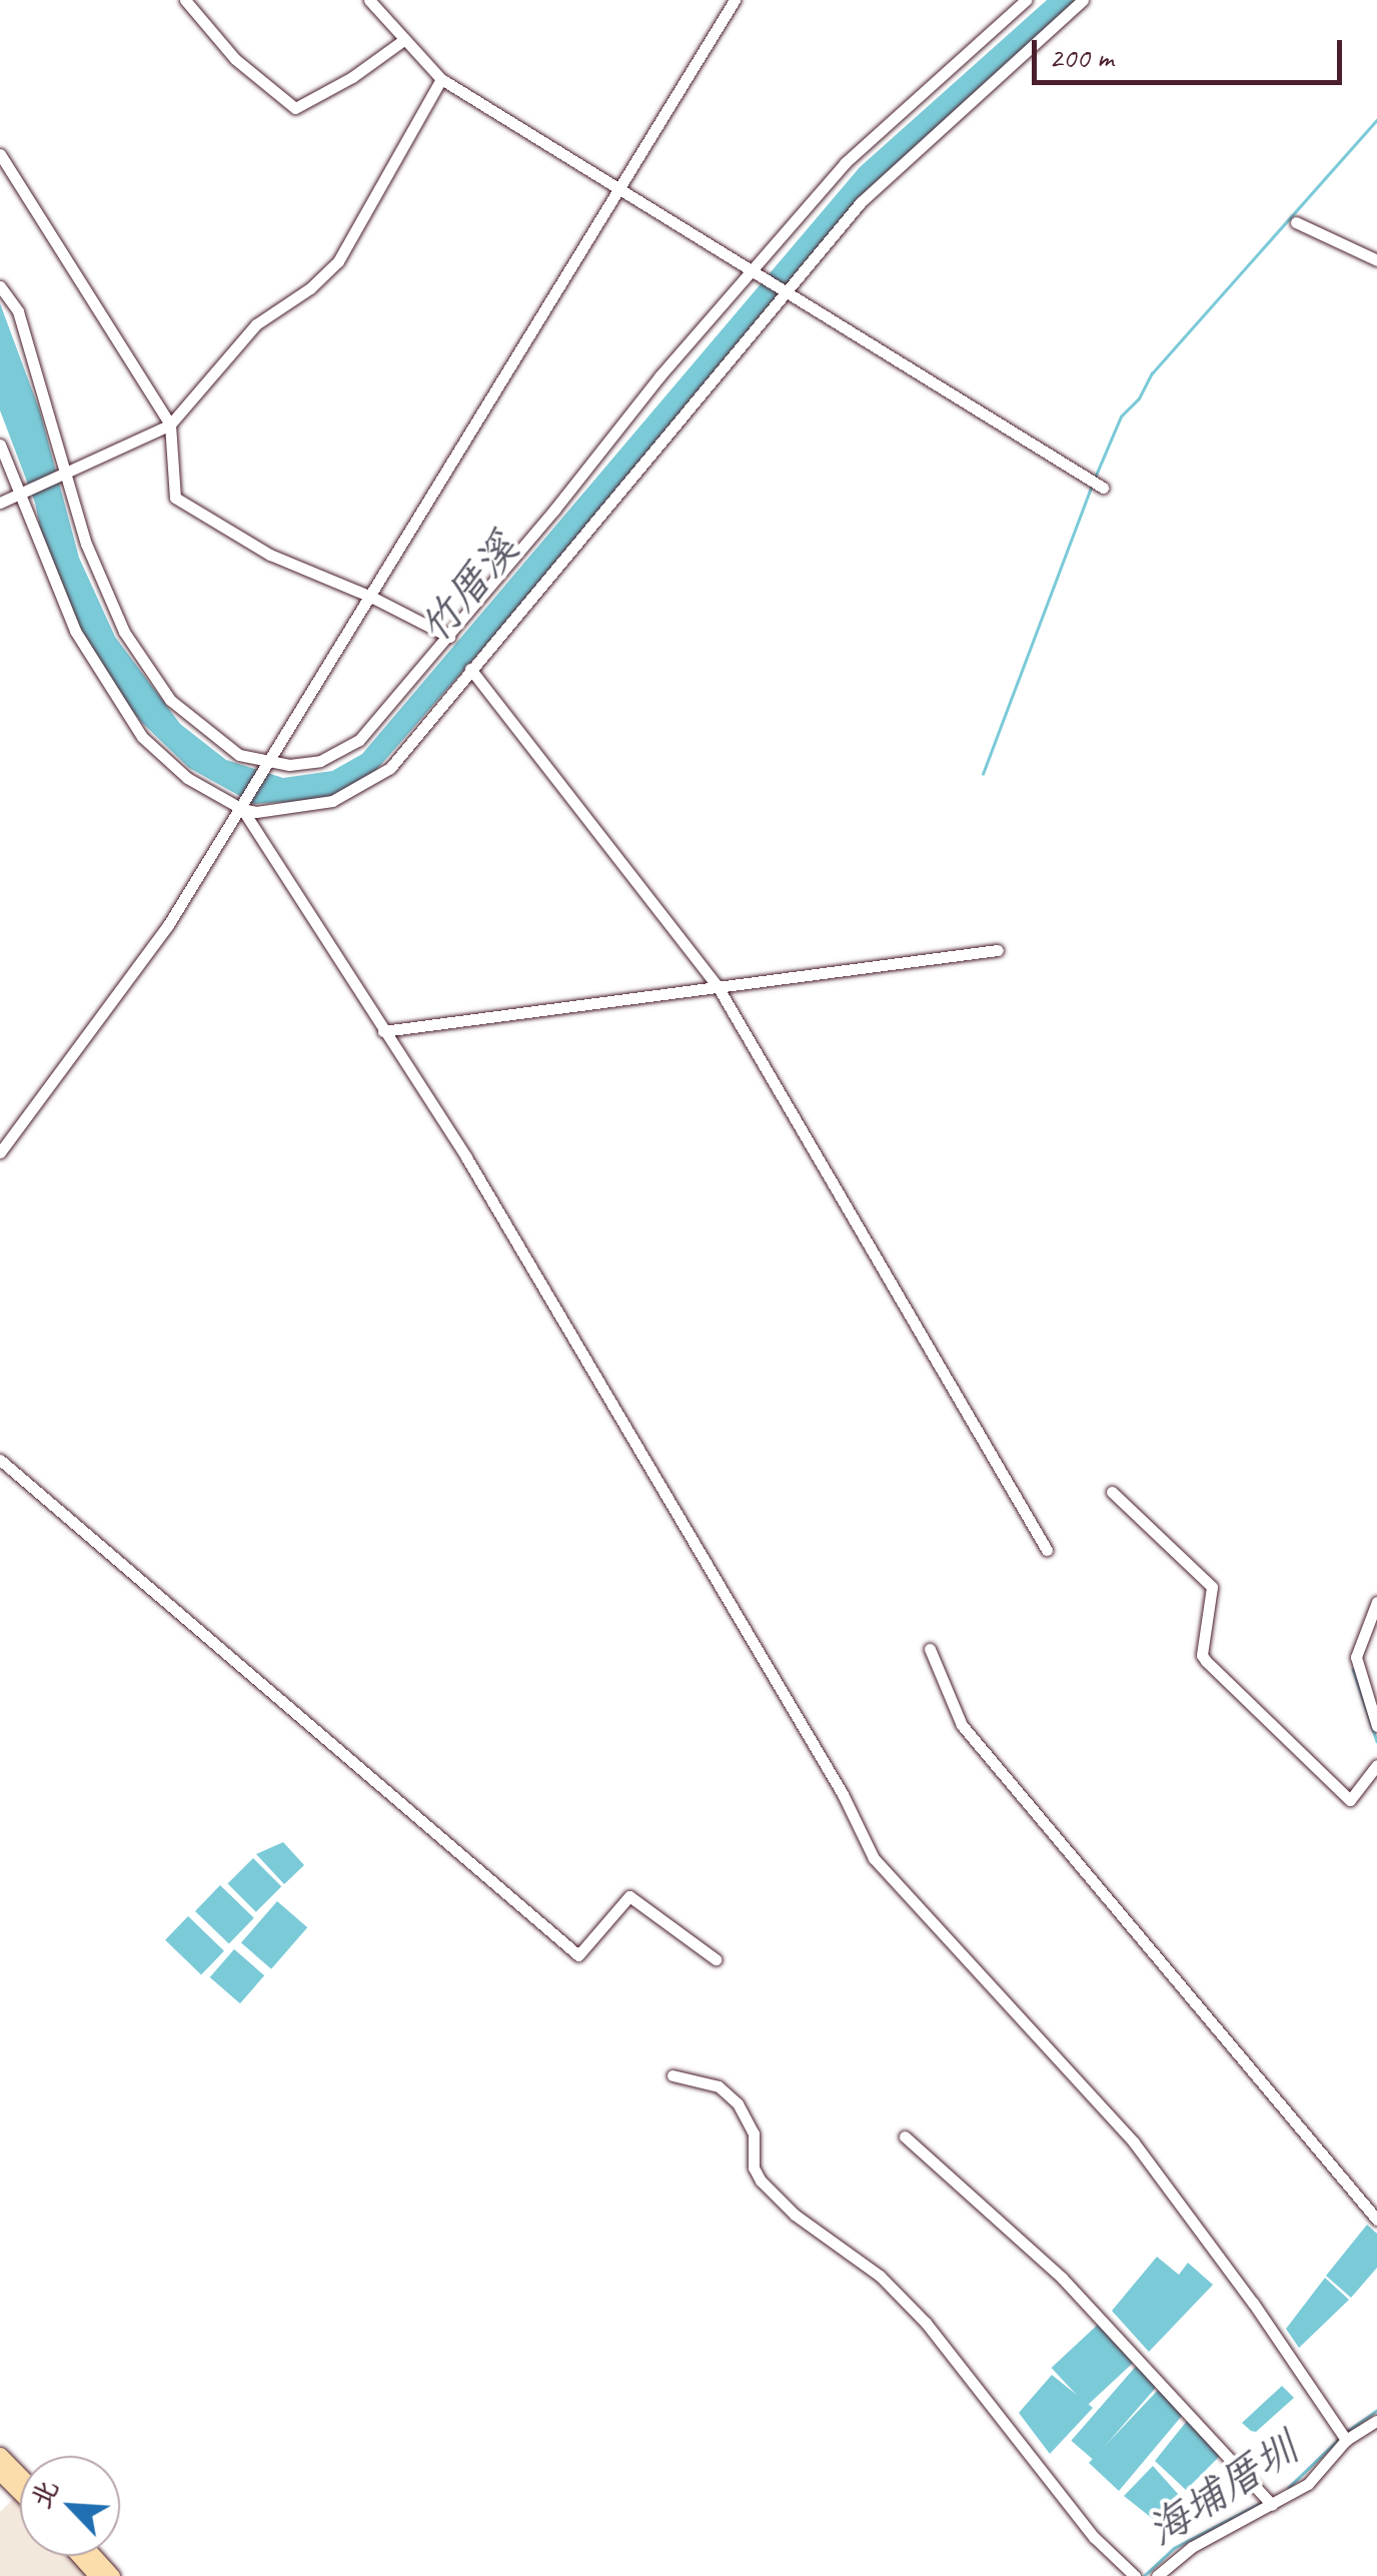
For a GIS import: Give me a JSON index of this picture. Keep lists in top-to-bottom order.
{
  "water": ["竹厝溪", "海埔厝圳"],
  "scale_bar": "200 m",
  "north": "top left"
}
